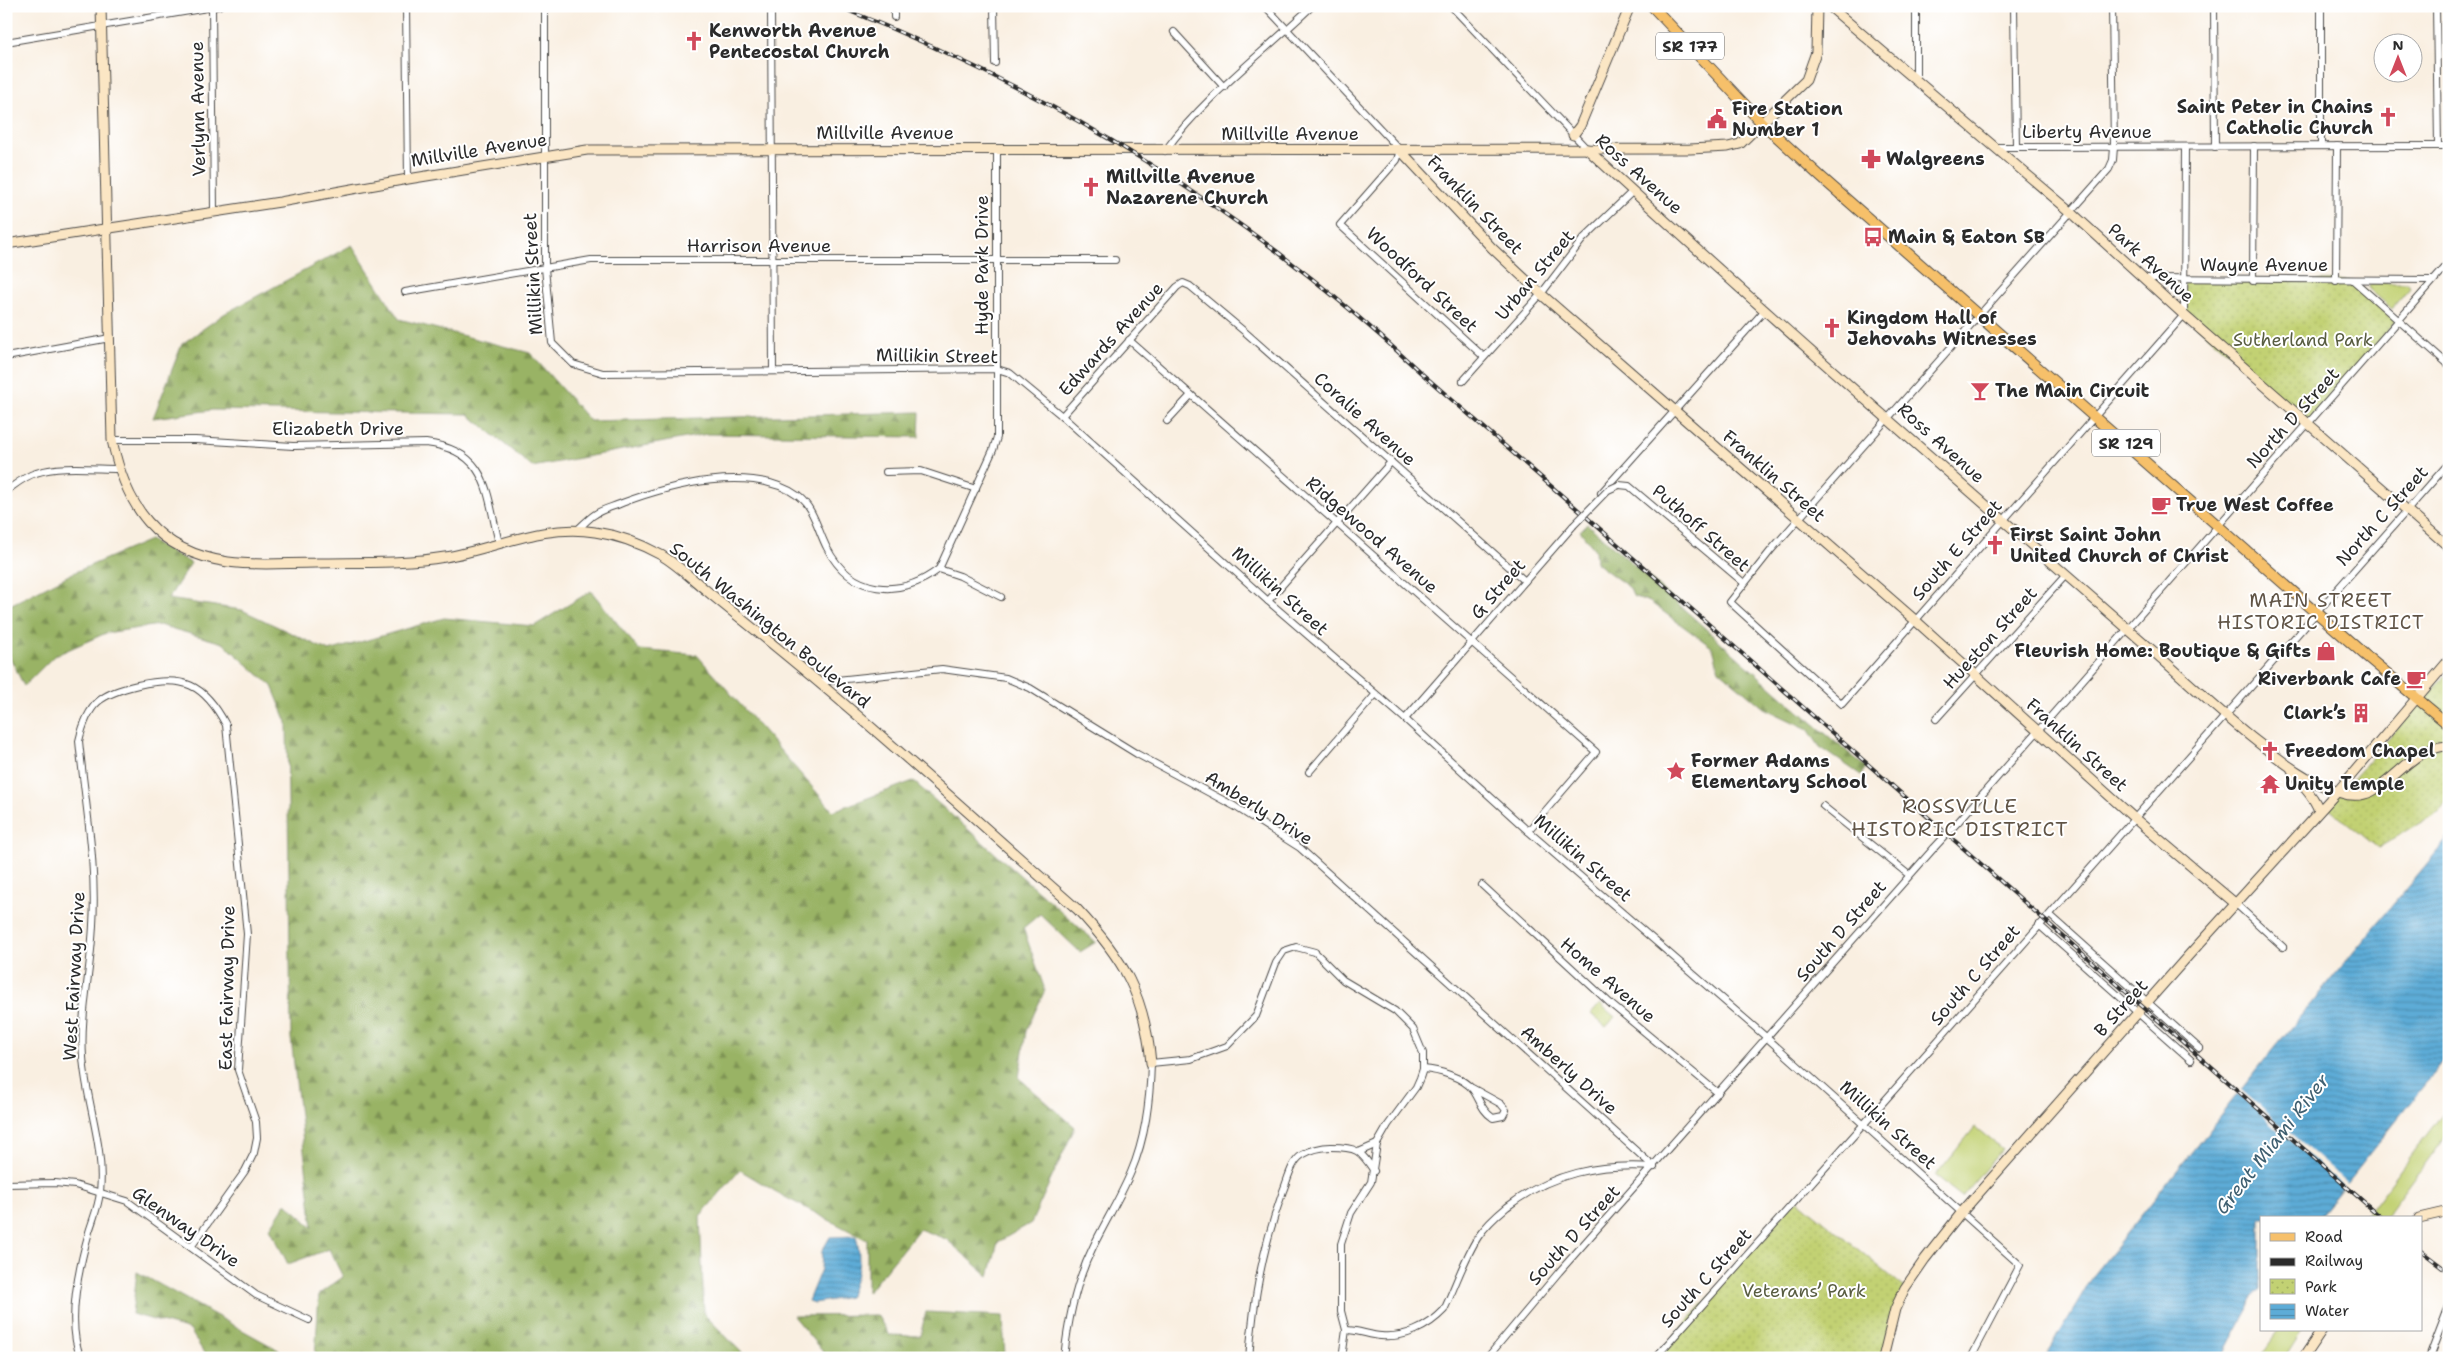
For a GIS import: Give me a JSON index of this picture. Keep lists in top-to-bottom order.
{
  "streets": {
    "main road": [
      "SR 177",
      "Millville Avenue",
      "Ross Avenue",
      "Franklin Street",
      "Park Avenue",
      "SR 129",
      "South Washington Boulevard",
      "B Street"
    ],
    "street": [
      "Verlynn Avenue",
      "Liberty Avenue",
      "Harrison Avenue",
      "Hyde Park Drive",
      "Wayne Avenue",
      "Millikin Street",
      "Urban Street",
      "Woodford Street",
      "Edwards Avenue",
      "North D Street",
      "Coralie Avenue",
      "Elizabeth Drive",
      "North C Street",
      "Puthoff Street",
      "Ridgewood Avenue",
      "South E Street",
      "G Street",
      "Hueston Street",
      "Amberly Drive",
      "South D Street",
      "South C Street",
      "West Fairway Drive",
      "Home Avenue",
      "East Fairway Drive",
      "Glenway Drive"
    ]
  },
  "crossings": [
    ["SR 177", "Millville Avenue"],
    ["SR 177", "SR 129"],
    ["Verlynn Avenue", "Millville Avenue"],
    ["Liberty Avenue", "Park Avenue"],
    ["Millville Avenue", "Ross Avenue"],
    ["Millville Avenue", "Franklin Street"],
    ["Millville Avenue", "Hyde Park Drive"],
    ["Millville Avenue", "Millikin Street"],
    ["Millville Avenue", "Woodford Street"],
    ["Millville Avenue", "SR 129"],
    ["Millville Avenue", "South Washington Boulevard"],
    ["Ross Avenue", "Urban Street"],
    ["Ross Avenue", "South E Street"],
    ["Ross Avenue", "Hueston Street"],
    ["Ross Avenue", "South D Street"],
    ["Ross Avenue", "South C Street"],
    ["Ross Avenue", "B Street"],
    ["Franklin Street", "Urban Street"],
    ["Franklin Street", "Woodford Street"],
    ["Franklin Street", "South E Street"],
    ["Franklin Street", "Hueston Street"],
    ["Franklin Street", "South D Street"],
    ["Franklin Street", "South C Street"],
    ["Franklin Street", "B Street"],
    ["Harrison Avenue", "Hyde Park Drive"],
    ["Harrison Avenue", "Millikin Street"],
    ["Park Avenue", "Wayne Avenue"],
    ["Park Avenue", "North D Street"],
    ["Park Avenue", "North C Street"],
    ["Park Avenue", "South E Street"],
    ["Hyde Park Drive", "Millikin Street"],
    ["Wayne Avenue", "North D Street"],
    ["Millikin Street", "Edwards Avenue"],
    ["Millikin Street", "Ridgewood Avenue"],
    ["Millikin Street", "G Street"],
    ["Millikin Street", "South D Street"],
    ["Millikin Street", "South C Street"],
    ["Millikin Street", "B Street"],
    ["Urban Street", "Woodford Street"],
    ["Edwards Avenue", "Coralie Avenue"],
    ["Edwards Avenue", "Ridgewood Avenue"],
    ["North D Street", "SR 129"],
    ["North D Street", "South D Street"],
    ["Coralie Avenue", "G Street"],
    ["Elizabeth Drive", "South Washington Boulevard"],
    ["SR 129", "North C Street"],
    ["SR 129", "South E Street"],
    ["SR 129", "South D Street"],
    ["SR 129", "South C Street"],
    ["SR 129", "B Street"],
    ["North C Street", "South C Street"],
    ["Puthoff Street", "South E Street"],
    ["Puthoff Street", "G Street"],
    ["Ridgewood Avenue", "G Street"],
    ["South Washington Boulevard", "Amberly Drive"],
    ["Amberly Drive", "South D Street"],
    ["South D Street", "Home Avenue"],
    ["West Fairway Drive", "East Fairway Drive"],
    ["West Fairway Drive", "Glenway Drive"],
    ["East Fairway Drive", "Glenway Drive"]
  ],
  "districts": ["MAIN STREET HISTORIC DISTRICT", "ROSSVILLE HISTORIC DISTRICT"],
  "water": ["Great Miami River"],
  "parks": ["Sutherland Park", "Veterans’ Park"],
  "places": {
    "church": [
      "Kenworth Avenue Pentecostal Church",
      "Saint Peter in Chains Catholic Church",
      "Millville Avenue Nazarene Church",
      "Kingdom Hall of Jehovahs Witnesses",
      "First Saint John United Church of Christ",
      "Freedom Chapel"
    ],
    "public building": ["Fire Station Number 1"],
    "pharmacy": ["Walgreens"],
    "bus stop": ["Main & Eaton SB"],
    "bar": ["The Main Circuit"],
    "cafe": ["True West Coffee", "Riverbank Cafe"],
    "shop": ["Fleurish Home: Boutique & Gifts"],
    "building": ["Clark’s"],
    "place": ["Former Adams Elementary School"],
    "temple": ["Unity Temple"]
  },
  "legend": [
    "Road",
    "Railway",
    "Park",
    "Water"
  ],
  "north": "top"
}
